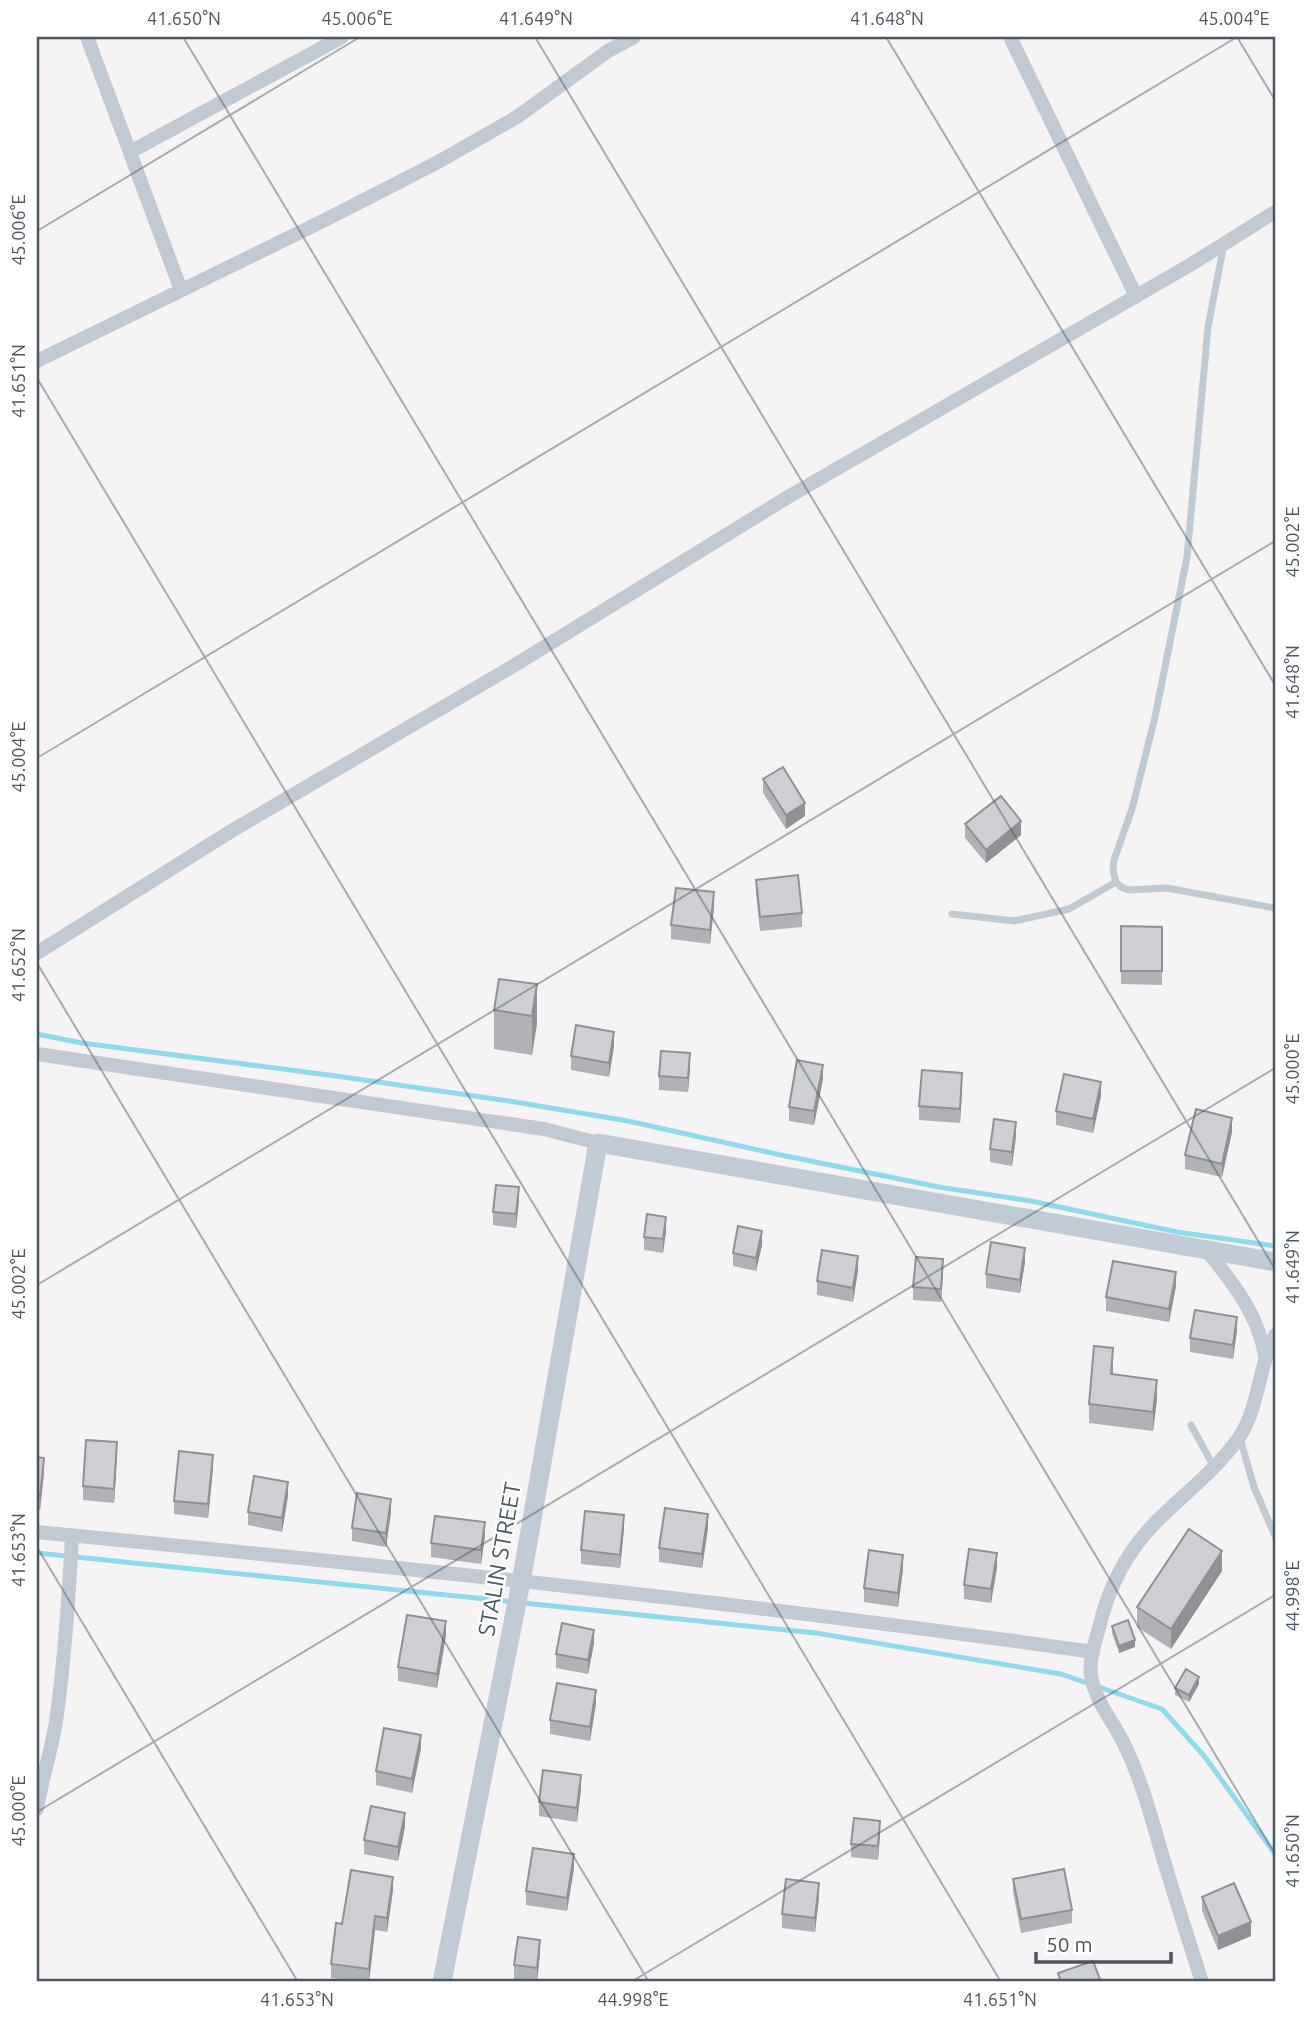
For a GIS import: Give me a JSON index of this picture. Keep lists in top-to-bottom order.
{
  "streets": {
    "street": ["STALIN STREET"]
  },
  "scale_bar": "50 m",
  "coordinates": [
    "41.650°N",
    "45.006°E",
    "41.649°N",
    "41.648°N",
    "45.004°E",
    "41.651°N",
    "45.002°E",
    "41.652°N",
    "45.000°E",
    "41.653°N",
    "44.998°E"
  ]
}
